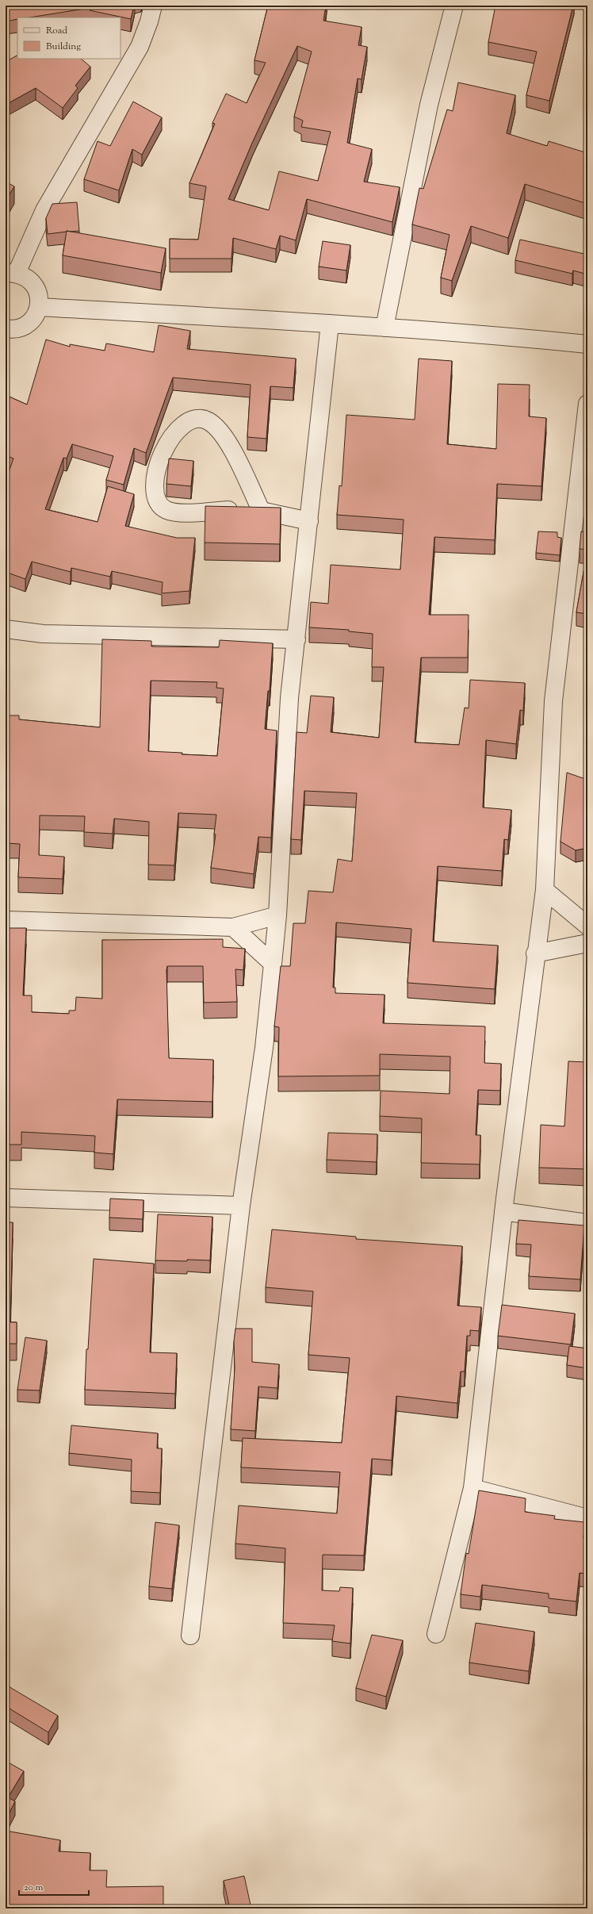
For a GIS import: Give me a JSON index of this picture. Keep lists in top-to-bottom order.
{
  "legend": ["Road", "Building"],
  "scale_bar": "20 m"
}
